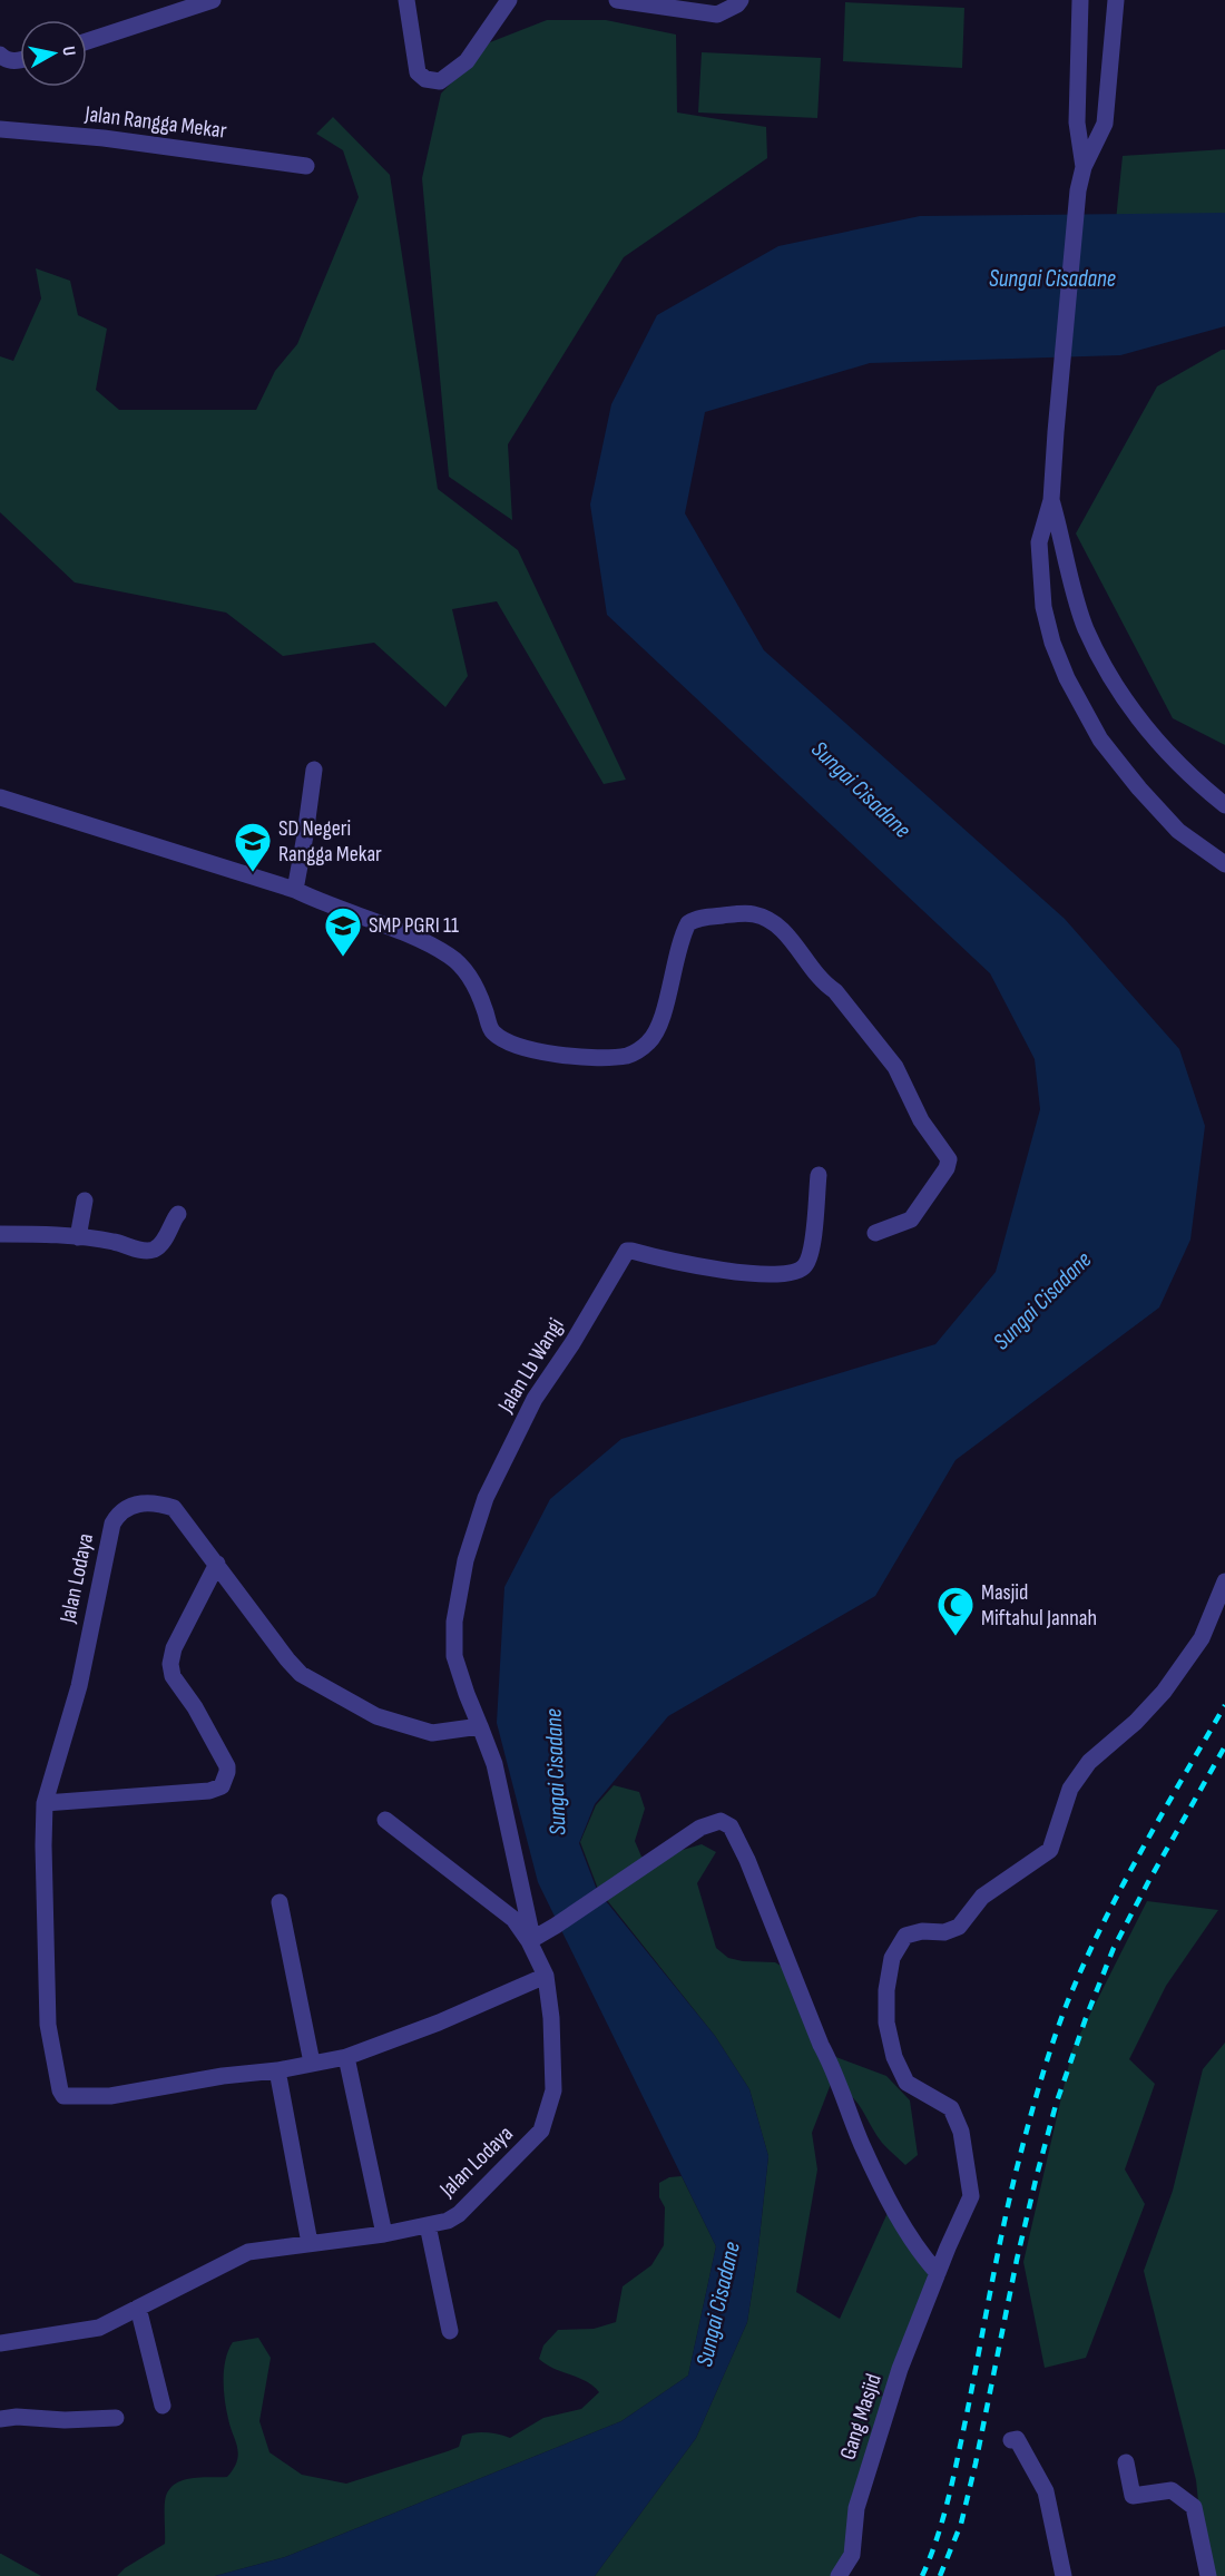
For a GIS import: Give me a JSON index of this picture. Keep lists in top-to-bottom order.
{
  "streets": {
    "street": [
      "Jalan Rangga Mekar",
      "Jalan Lb Wangi",
      "Jalan Lodaya",
      "Gang Masjid"
    ]
  },
  "crossings": [
    ["Jalan Lb Wangi", "Jalan Lodaya"]
  ],
  "water": ["Sungai Cisadane"],
  "places": {
    "school or university": ["SD Negeri Rangga Mekar", "SMP PGRI 11"],
    "mosque": ["Masjid Miftahul Jannah"]
  },
  "north": "right"
}
